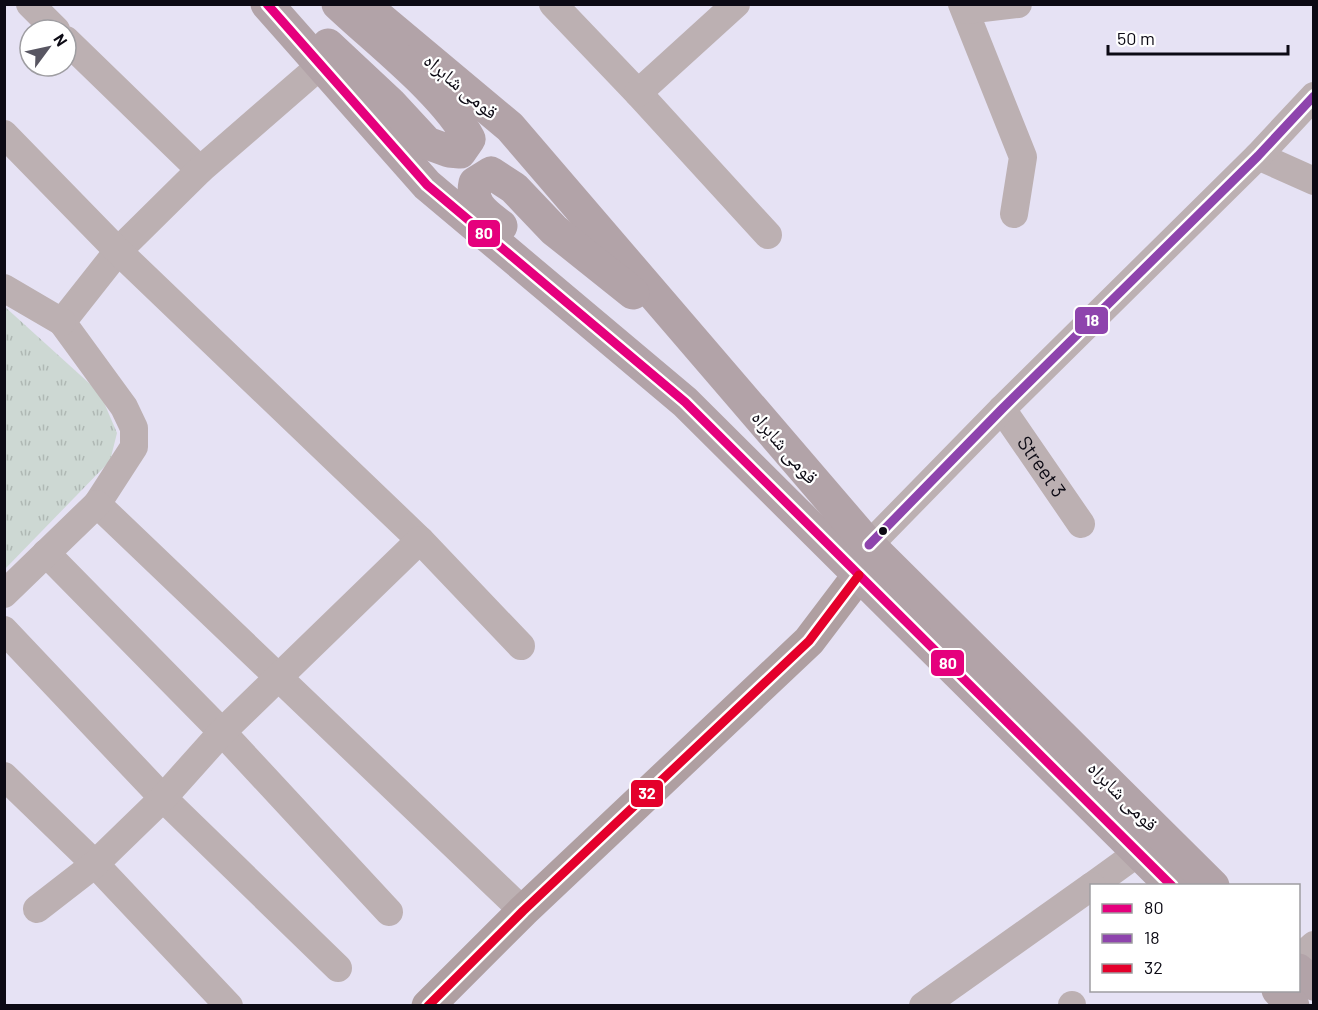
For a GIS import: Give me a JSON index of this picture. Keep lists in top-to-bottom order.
{
  "streets": {
    "highway": ["قومی شاہراہ"],
    "street": ["Street 3"]
  },
  "lines": ["transit line 80", "transit line 18", "transit line 32"],
  "legend": ["80", "18", "32"],
  "scale_bar": "50 m",
  "north": "top right"
}
